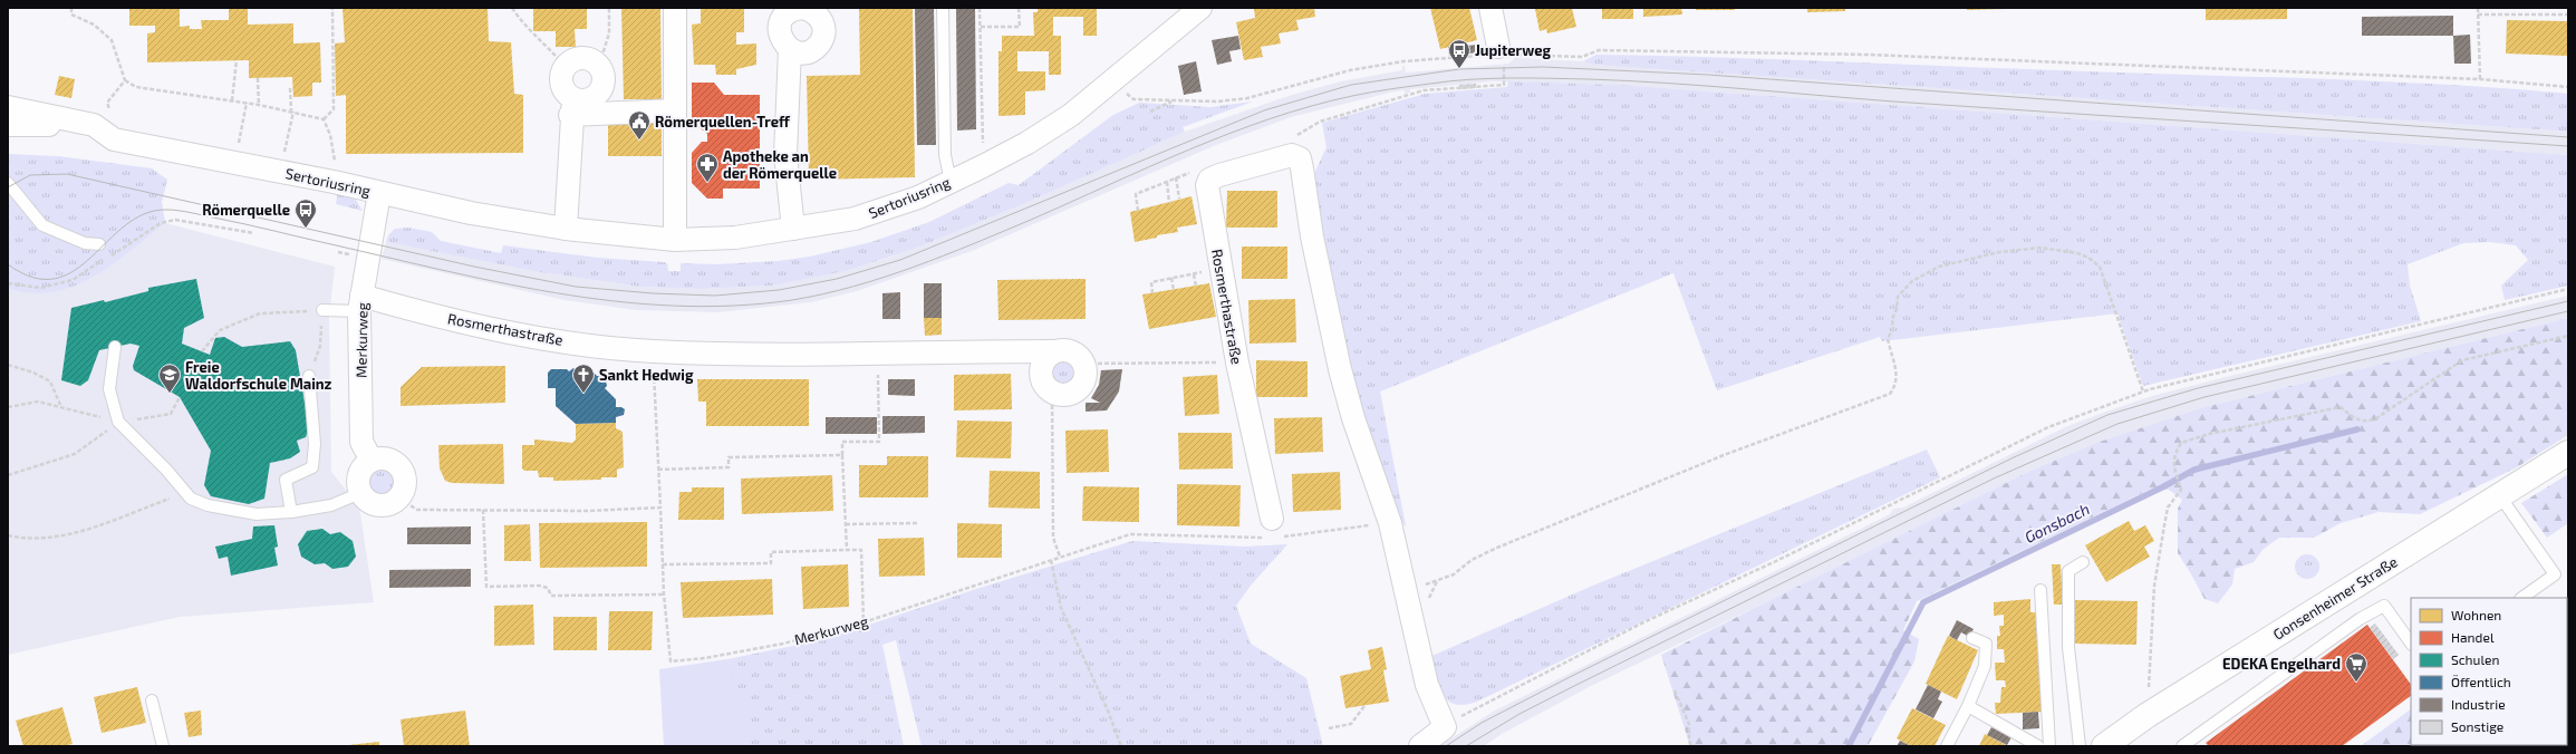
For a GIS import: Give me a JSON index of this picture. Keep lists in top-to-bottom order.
{
  "streets": {
    "main road": ["Gonsenheimer Straße"],
    "street": ["Sertoriusring", "Rosmerthastraße", "Merkurweg"]
  },
  "crossings": [
    ["Sertoriusring", "Merkurweg"],
    ["Rosmerthastraße", "Merkurweg"]
  ],
  "water": ["Gonsbach"],
  "places": {
    "bus stop": ["Jupiterweg", "Römerquelle"],
    "public building": ["Römerquellen-Treff"],
    "pharmacy": ["Apotheke an der Römerquelle"],
    "school or university": ["Freie Waldorfschule Mainz"],
    "church": ["Sankt Hedwig"],
    "supermarket": ["EDEKA Engelhard"]
  },
  "legend": [
    "Wohnen",
    "Handel",
    "Schulen",
    "Öffentlich",
    "Industrie",
    "Sonstige"
  ]
}
